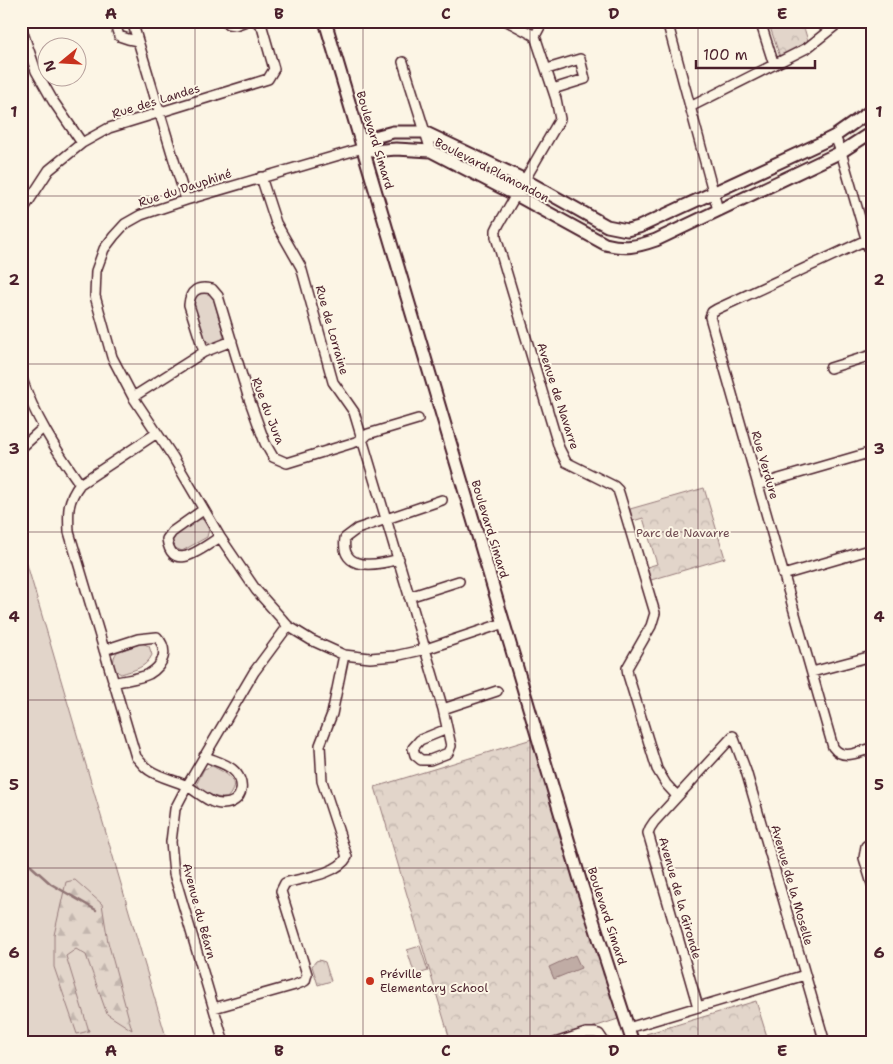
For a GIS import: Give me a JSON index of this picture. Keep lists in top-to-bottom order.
{
  "streets": {
    "street": [
      "Rue des Landes",
      "Boulevard Simard",
      "Boulevard Plamondon",
      "Rue du Dauphiné",
      "Rue de Lorraine",
      "Avenue de Navarre",
      "Rue du Jura",
      "Rue Verdure",
      "Avenue de la Moselle",
      "Avenue de la Gironde",
      "Avenue du Béarn"
    ]
  },
  "crossings": [
    ["Boulevard Simard", "Boulevard Plamondon"],
    ["Boulevard Simard", "Rue du Dauphiné"],
    ["Boulevard Plamondon", "Rue du Dauphiné"],
    ["Boulevard Plamondon", "Avenue de Navarre"],
    ["Rue du Dauphiné", "Rue de Lorraine"],
    ["Rue du Dauphiné", "Avenue du Béarn"],
    ["Rue de Lorraine", "Rue du Jura"],
    ["Avenue de Navarre", "Avenue de la Gironde"],
    ["Avenue de la Moselle", "Avenue de la Gironde"]
  ],
  "parks": ["Parc de Navarre"],
  "places": ["Préville Elementary School"],
  "scale_bar": "100 m",
  "north": "left",
  "grid": {
    "columns": [
      "A",
      "B",
      "C",
      "D",
      "E"
    ],
    "rows": [
      "1",
      "2",
      "3",
      "4",
      "5",
      "6"
    ]
  }
}
